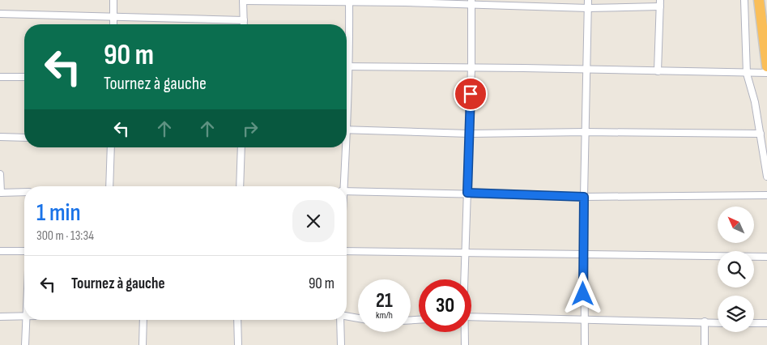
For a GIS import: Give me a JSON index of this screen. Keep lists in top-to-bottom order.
{
  "north": "top left",
  "page": {
    "turn": ["90 m", "Tournez à gauche"],
    "heading": ["1 min", "300 m · 13:34"],
    "list": [
      {
        "name": "Tournez à gauche",
        "value": "90 m"
      }
    ],
    "speed": "21 km/h",
    "limit": "30"
  }
}
